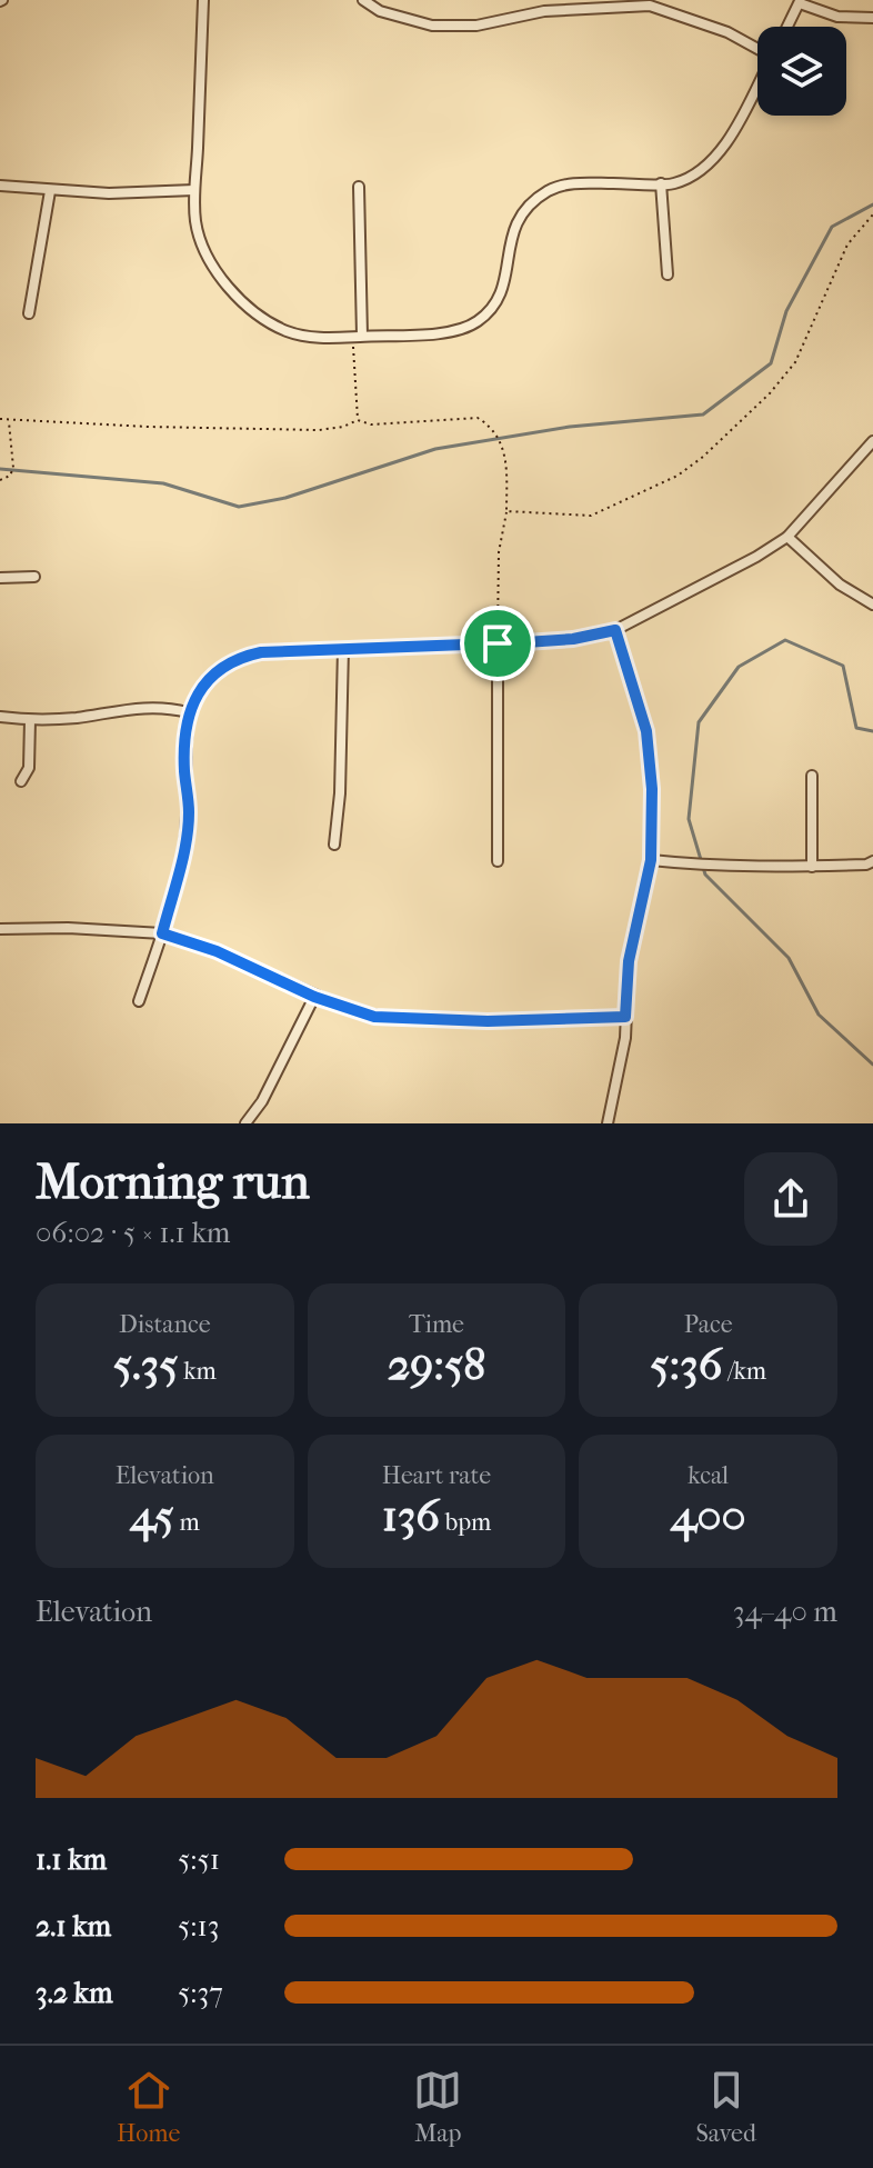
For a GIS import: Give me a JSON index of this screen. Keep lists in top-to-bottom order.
{
  "page": {
    "heading": ["Morning run", "06:02 · 5 × 1.1 km"],
    "stats": [
      ["Distance", "5.35 km"],
      ["Time", "29:58"],
      ["Pace", "5:36 /km"],
      ["Elevation", "45 m"],
      ["Heart rate", "136 bpm"],
      ["kcal", "400"]
    ],
    "chart": ["Elevation", "34–40 m"],
    "list": [
      {
        "name": "1.1 km",
        "note": "5:51"
      },
      {
        "name": "2.1 km",
        "note": "5:13"
      },
      {
        "name": "3.2 km",
        "note": "5:37"
      }
    ],
    "tabs": ["Home", "Map", "Saved"]
  }
}
